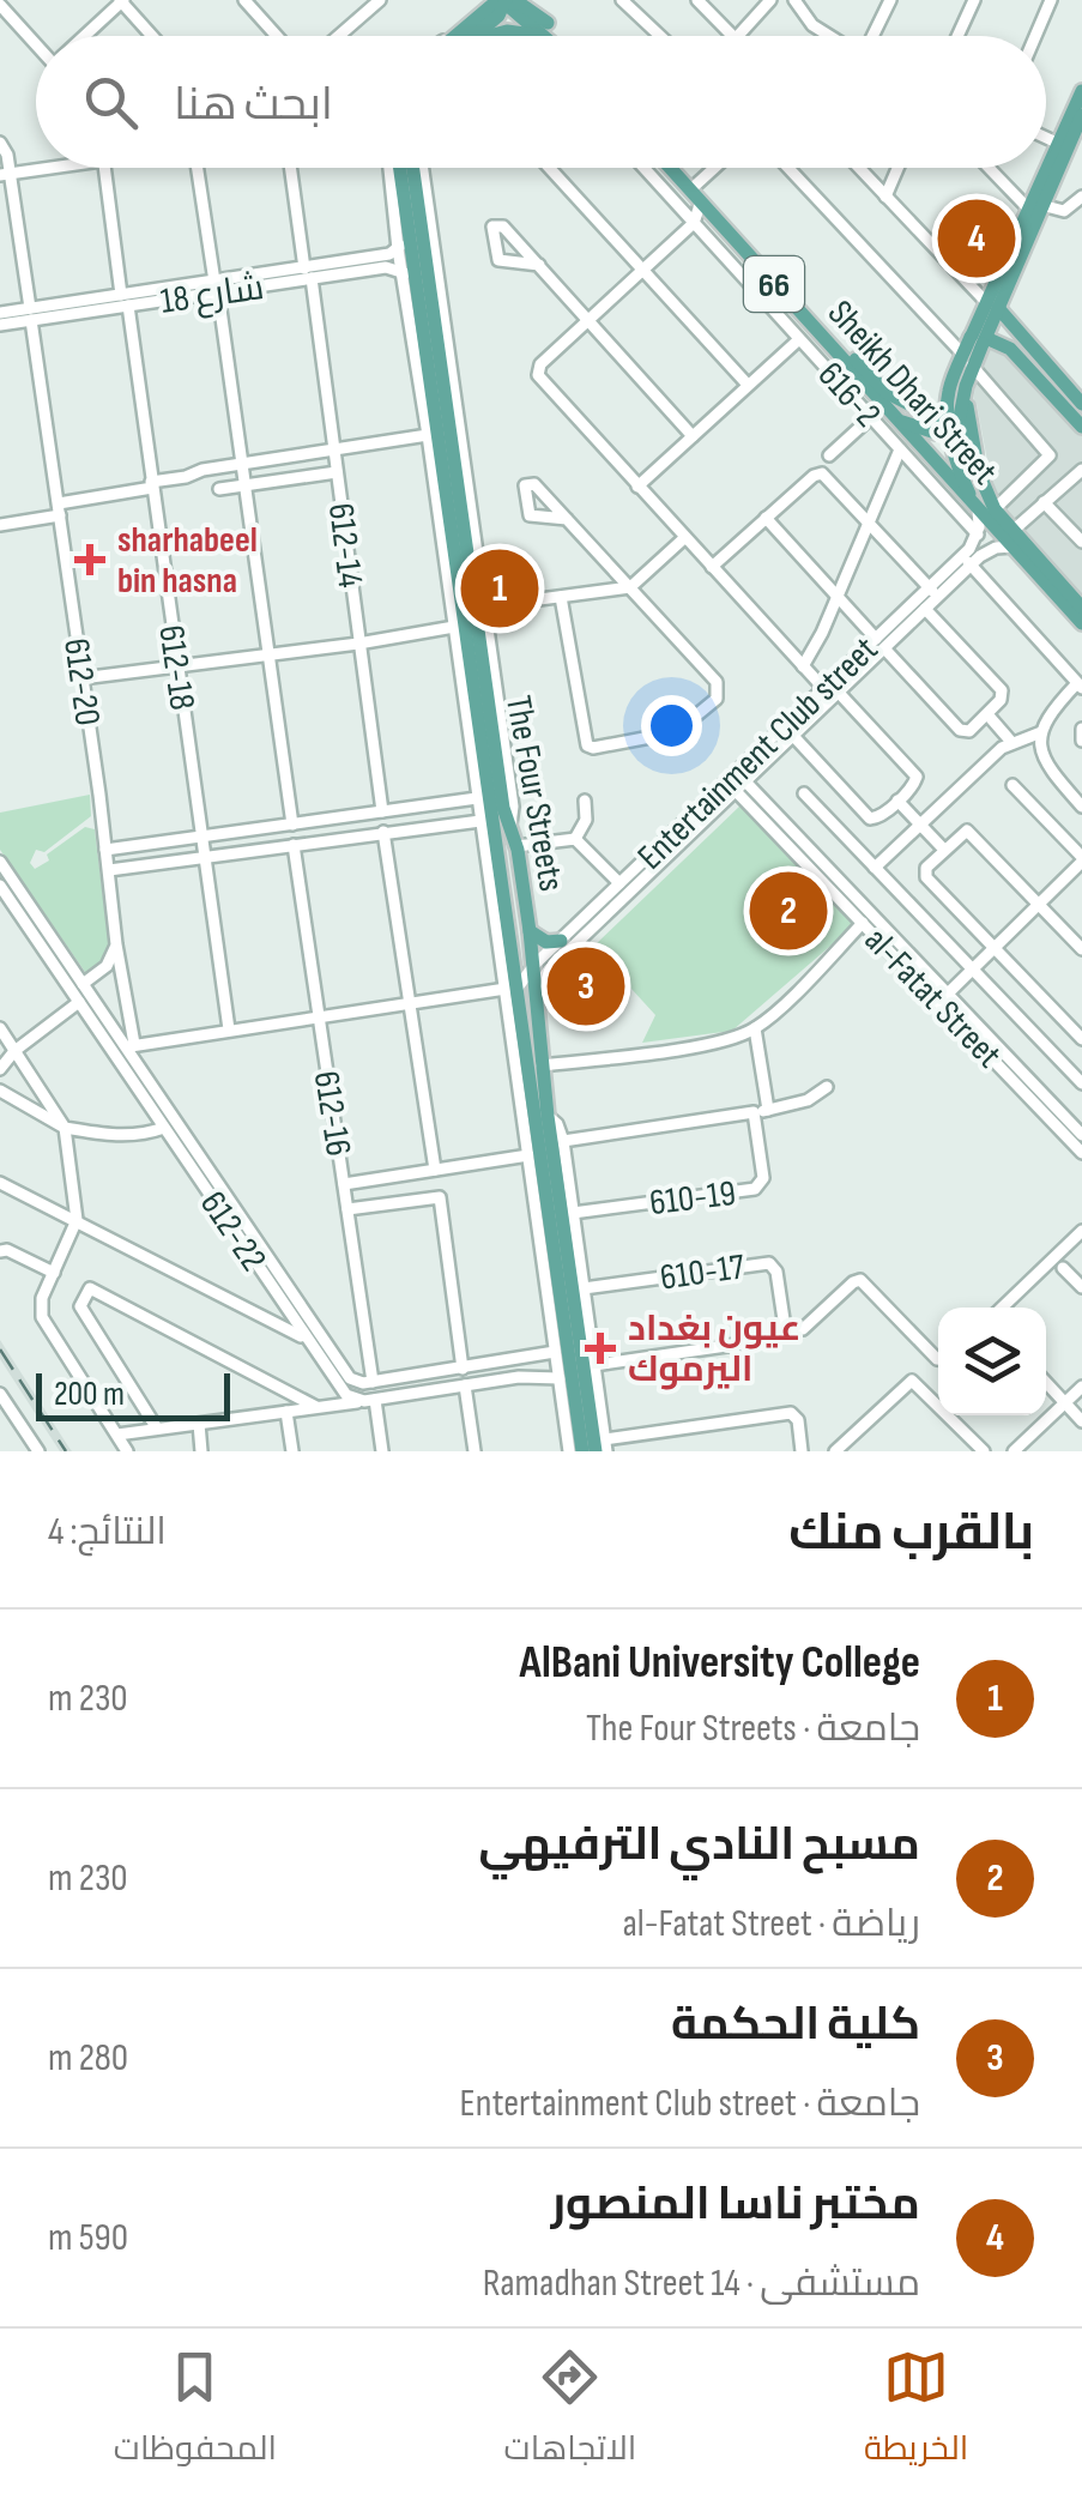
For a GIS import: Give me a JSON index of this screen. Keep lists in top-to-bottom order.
{
  "streets": {
    "main road": ["66", "Sheikh Dhari Street", "The Four Streets"],
    "street": [
      "شارع 18",
      "616-2",
      "612-14",
      "612-18",
      "612-20",
      "Entertainment Club street",
      "al-Fatat Street",
      "612-16",
      "610-19",
      "612-22",
      "610-17"
    ]
  },
  "crossings": [
    ["شارع 18", "612-14"],
    ["شارع 18", "612-18"],
    ["شارع 18", "612-20"],
    ["Sheikh Dhari Street", "Entertainment Club street"],
    ["616-2", "Entertainment Club street"],
    ["612-20", "612-22"],
    ["Entertainment Club street", "The Four Streets"],
    ["Entertainment Club street", "al-Fatat Street"],
    ["612-16", "612-22"]
  ],
  "places": {
    "health": ["sharhabeel bin hasna", "عيون بغداد اليرموك"]
  },
  "scale_bar": "200 m",
  "page": {
    "search": "ابحث هنا",
    "pins": [
      "4",
      "1",
      "2",
      "3"
    ],
    "scale": "200 m",
    "heading": ["بالقرب منك", "النتائج: 4"],
    "list": [
      {
        "mark": "1",
        "name": "AlBani University College",
        "note": "جامعة · The Four Streets",
        "value": "230 m"
      },
      {
        "mark": "2",
        "name": "مسبح النادي الترفيهي",
        "note": "رياضة · al-Fatat Street",
        "value": "230 m"
      },
      {
        "mark": "3",
        "name": "كلية الحكمة",
        "note": "جامعة · Entertainment Club street",
        "value": "280 m"
      },
      {
        "mark": "4",
        "name": "مختبر ناسا المنصور",
        "note": "مستشفى · 14 Ramadhan Street",
        "value": "590 m"
      }
    ],
    "nav": ["الخريطة", "الاتجاهات", "المحفوظات"]
  }
}
